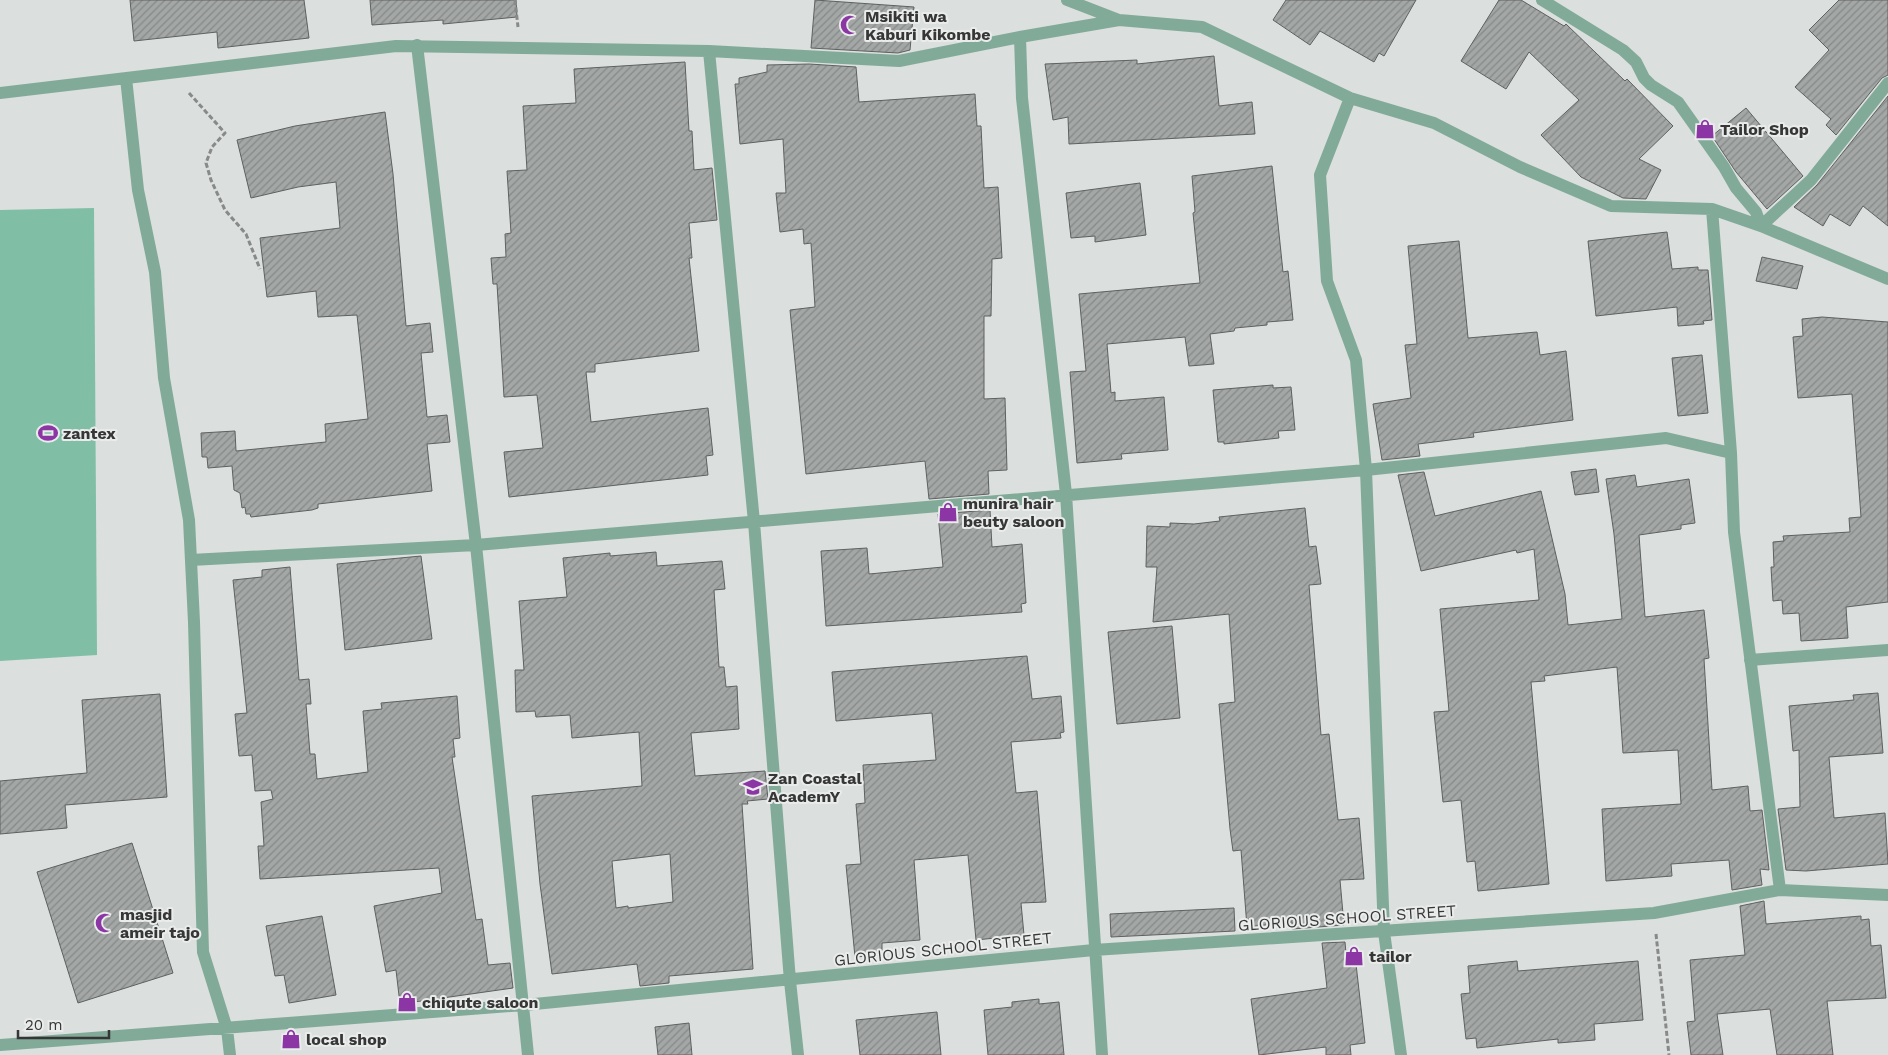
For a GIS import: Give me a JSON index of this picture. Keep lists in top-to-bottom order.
{
  "streets": {
    "street": ["GLORIOUS SCHOOL STREET"]
  },
  "places": {
    "mosque": ["Msikiti wa Kaburi Kikombe", "masjid ameir tajo"],
    "shop": [
      "Tailor Shop",
      "munira hair beuty saloon",
      "tailor",
      "chiqute saloon",
      "local shop"
    ],
    "sports": ["zantex"],
    "school or university": ["Zan Coastal AcademY"]
  },
  "scale_bar": "20 m"
}
